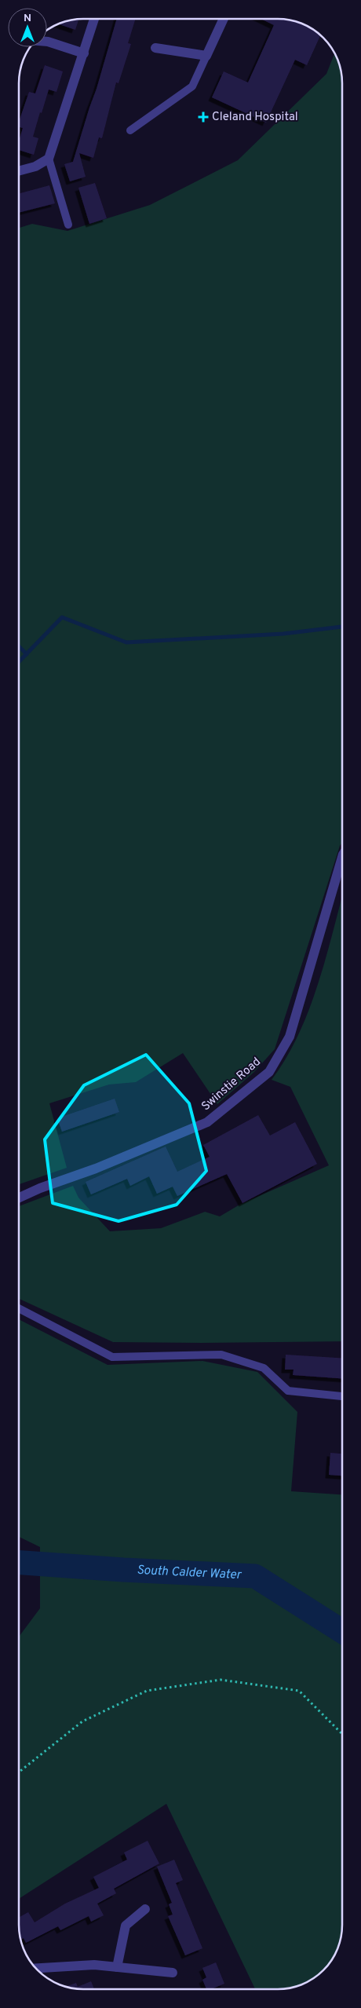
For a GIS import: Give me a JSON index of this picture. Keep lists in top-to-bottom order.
{
  "streets": {
    "street": ["Swinstie Road"]
  },
  "water": ["South Calder Water"],
  "places": {
    "health": ["Cleland Hospital"]
  },
  "north": "top"
}
